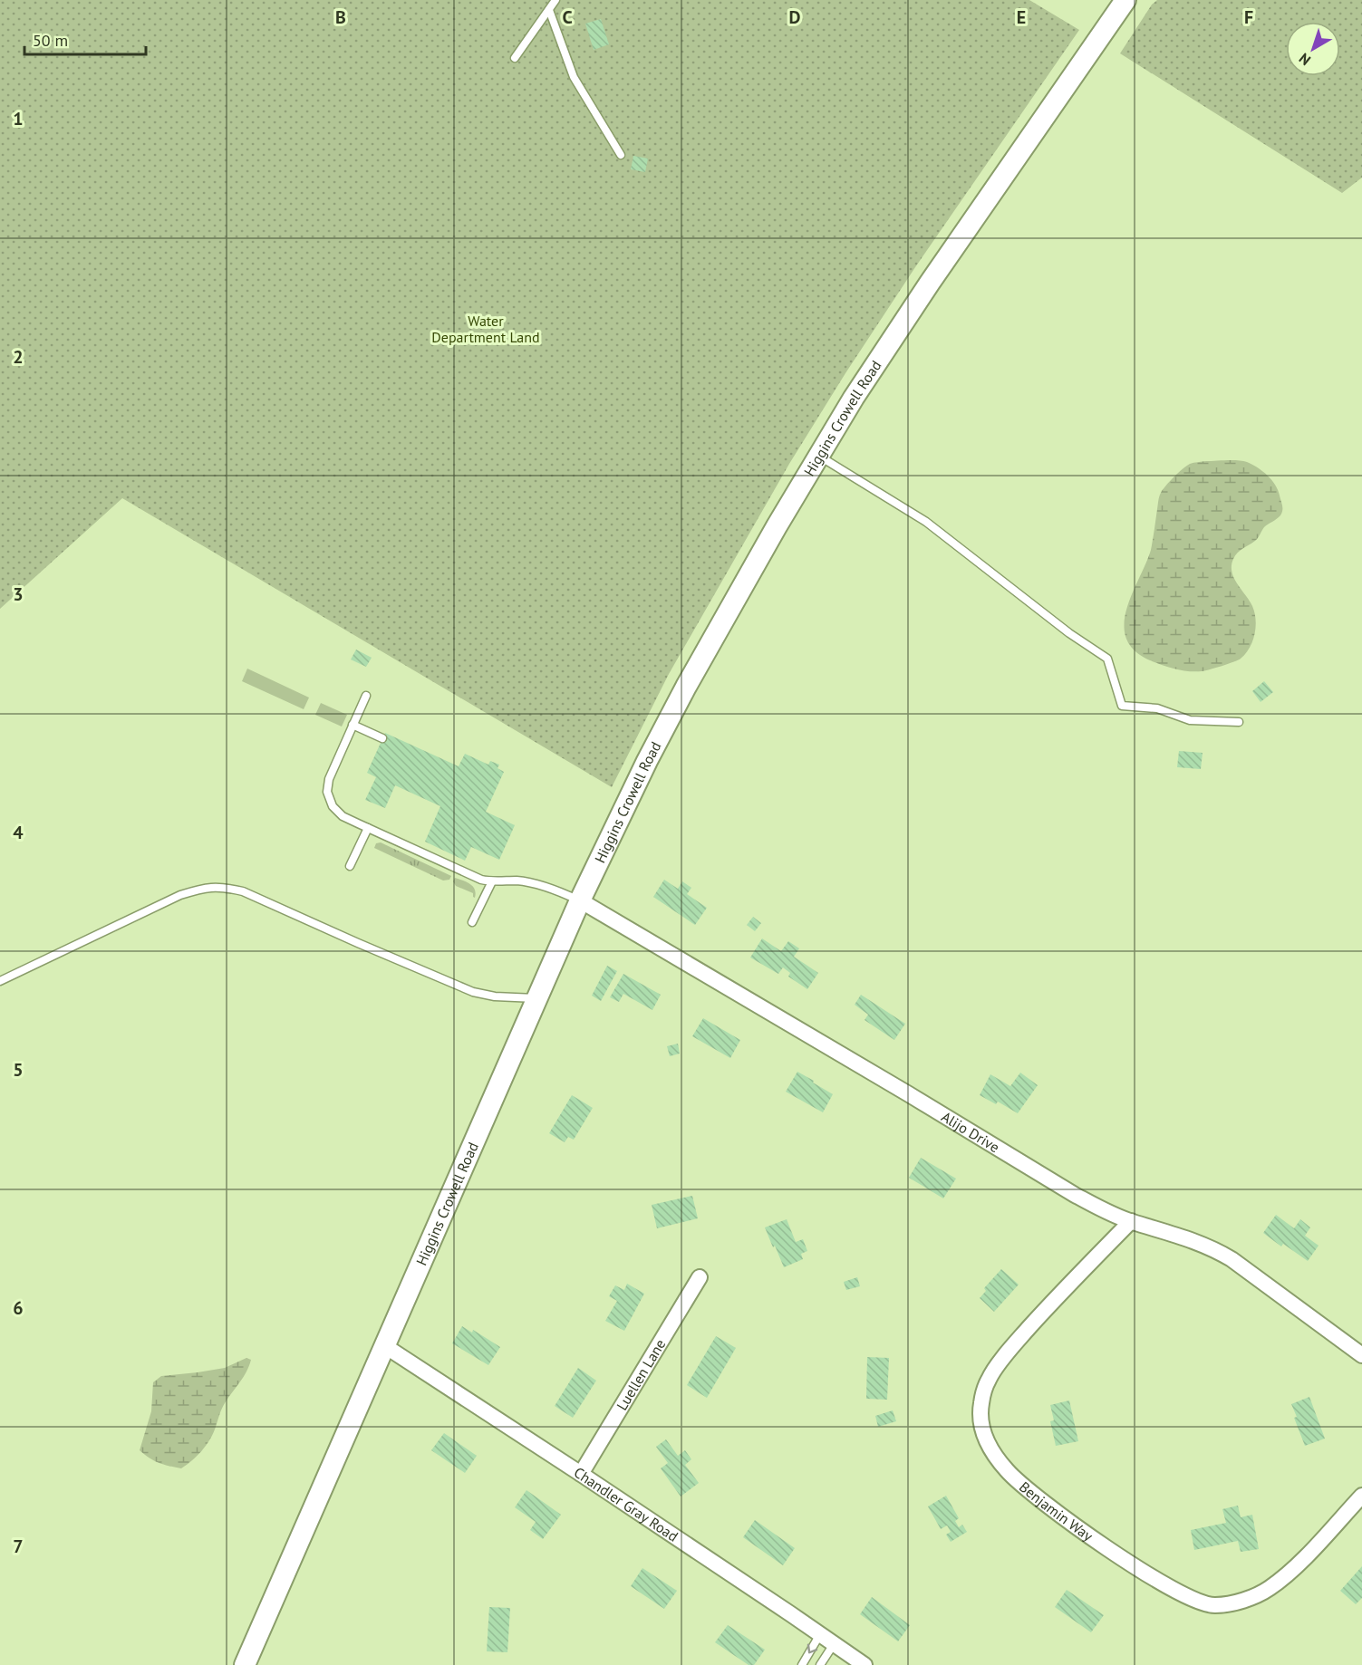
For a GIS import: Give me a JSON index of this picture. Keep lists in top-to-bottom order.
{
  "streets": {
    "main road": ["Higgins Crowell Road"],
    "street": [
      "Alijo Drive",
      "Luellen Lane",
      "Chandler Gray Road",
      "Benjamin Way"
    ]
  },
  "crossings": [
    ["Higgins Crowell Road", "Alijo Drive"],
    ["Higgins Crowell Road", "Chandler Gray Road"],
    ["Alijo Drive", "Benjamin Way"],
    ["Luellen Lane", "Chandler Gray Road"]
  ],
  "parks": ["Water Department Land"],
  "scale_bar": "50 m",
  "north": "bottom left",
  "grid": {
    "columns": [
      "B",
      "C",
      "D",
      "E",
      "F"
    ],
    "rows": [
      "1",
      "2",
      "3",
      "4",
      "5",
      "6",
      "7"
    ]
  }
}
